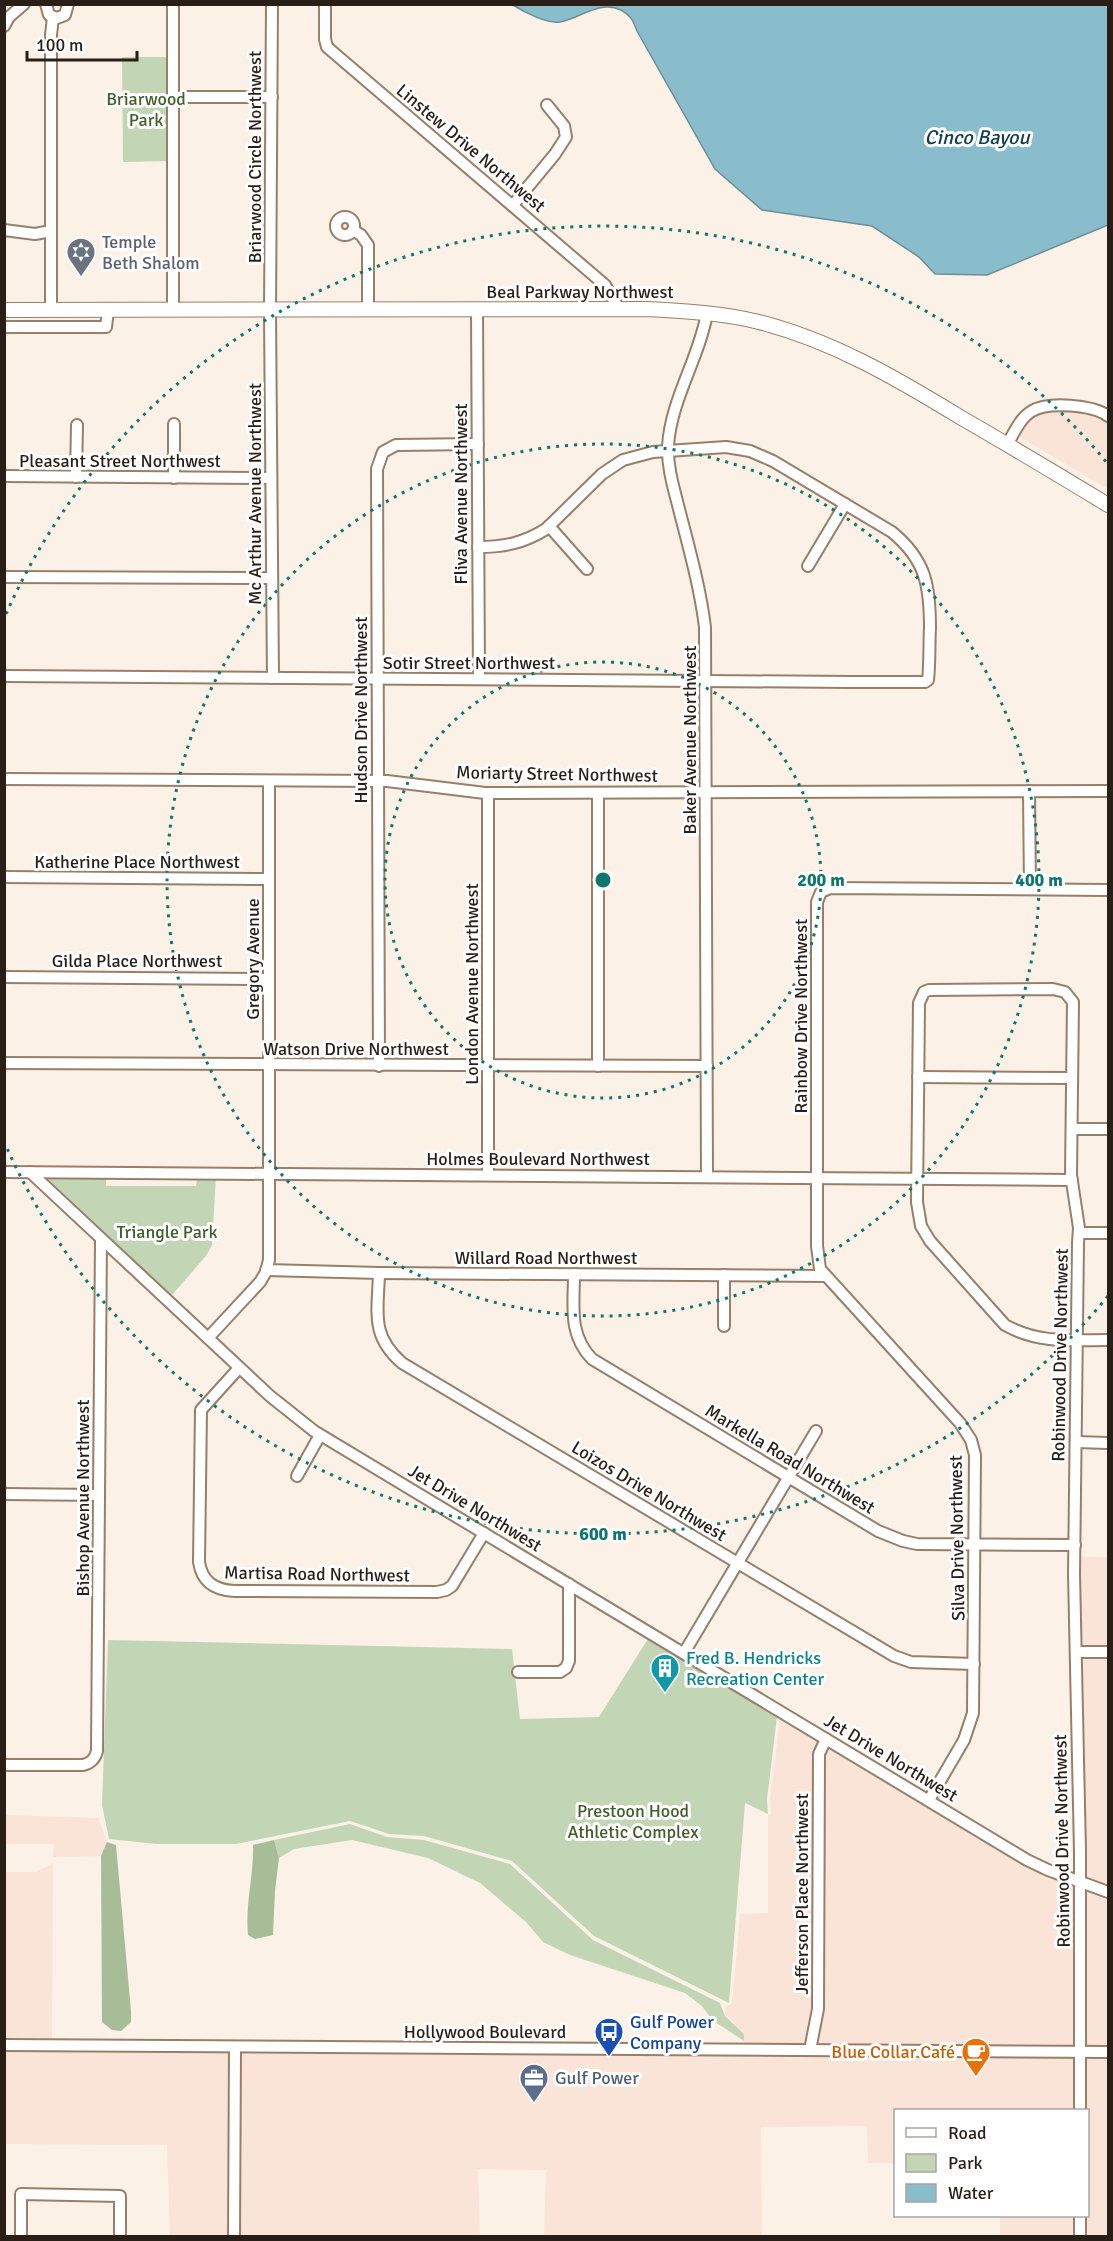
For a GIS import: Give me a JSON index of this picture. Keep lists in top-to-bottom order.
{
  "streets": {
    "main road": ["Beal Parkway Northwest"],
    "street": [
      "Linstew Drive Northwest",
      "Briarwood Circle Northwest",
      "Pleasant Street Northwest",
      "Mc Arthur Avenue Northwest",
      "Fliva Avenue Northwest",
      "Sotir Street Northwest",
      "Hudson Drive Northwest",
      "Baker Avenue Northwest",
      "Moriarty Street Northwest",
      "Katherine Place Northwest",
      "Gregory Avenue",
      "Gilda Place Northwest",
      "London Avenue Northwest",
      "Rainbow Drive Northwest",
      "Watson Drive Northwest",
      "Holmes Boulevard Northwest",
      "Willard Road Northwest",
      "Robinwood Drive Northwest",
      "Markella Road Northwest",
      "Loizos Drive Northwest",
      "Bishop Avenue Northwest",
      "Jet Drive Northwest",
      "Silva Drive Northwest",
      "Martisa Road Northwest",
      "Jefferson Place Northwest",
      "Hollywood Boulevard"
    ]
  },
  "crossings": [
    ["Linstew Drive Northwest", "Beal Parkway Northwest"],
    ["Briarwood Circle Northwest", "Beal Parkway Northwest"],
    ["Briarwood Circle Northwest", "Mc Arthur Avenue Northwest"],
    ["Beal Parkway Northwest", "Mc Arthur Avenue Northwest"],
    ["Beal Parkway Northwest", "Fliva Avenue Northwest"],
    ["Beal Parkway Northwest", "Baker Avenue Northwest"],
    ["Pleasant Street Northwest", "Mc Arthur Avenue Northwest"],
    ["Mc Arthur Avenue Northwest", "Sotir Street Northwest"],
    ["Fliva Avenue Northwest", "Sotir Street Northwest"],
    ["Fliva Avenue Northwest", "Hudson Drive Northwest"],
    ["Sotir Street Northwest", "Hudson Drive Northwest"],
    ["Sotir Street Northwest", "Baker Avenue Northwest"],
    ["Hudson Drive Northwest", "Moriarty Street Northwest"],
    ["Hudson Drive Northwest", "Watson Drive Northwest"],
    ["Baker Avenue Northwest", "Moriarty Street Northwest"],
    ["Baker Avenue Northwest", "Watson Drive Northwest"],
    ["Baker Avenue Northwest", "Holmes Boulevard Northwest"],
    ["Moriarty Street Northwest", "Gregory Avenue"],
    ["Moriarty Street Northwest", "London Avenue Northwest"],
    ["Katherine Place Northwest", "Gregory Avenue"],
    ["Gregory Avenue", "Gilda Place Northwest"],
    ["Gregory Avenue", "Watson Drive Northwest"],
    ["Gregory Avenue", "Holmes Boulevard Northwest"],
    ["London Avenue Northwest", "Watson Drive Northwest"],
    ["London Avenue Northwest", "Holmes Boulevard Northwest"],
    ["Rainbow Drive Northwest", "Holmes Boulevard Northwest"],
    ["Rainbow Drive Northwest", "Silva Drive Northwest"],
    ["Holmes Boulevard Northwest", "Robinwood Drive Northwest"],
    ["Holmes Boulevard Northwest", "Jet Drive Northwest"],
    ["Holmes Boulevard Northwest", "Silva Drive Northwest"],
    ["Willard Road Northwest", "Markella Road Northwest"],
    ["Willard Road Northwest", "Loizos Drive Northwest"],
    ["Willard Road Northwest", "Silva Drive Northwest"],
    ["Robinwood Drive Northwest", "Markella Road Northwest"],
    ["Robinwood Drive Northwest", "Jet Drive Northwest"],
    ["Robinwood Drive Northwest", "Hollywood Boulevard"],
    ["Markella Road Northwest", "Silva Drive Northwest"],
    ["Loizos Drive Northwest", "Silva Drive Northwest"],
    ["Bishop Avenue Northwest", "Jet Drive Northwest"],
    ["Jet Drive Northwest", "Silva Drive Northwest"],
    ["Jet Drive Northwest", "Martisa Road Northwest"],
    ["Jet Drive Northwest", "Jefferson Place Northwest"],
    ["Jefferson Place Northwest", "Hollywood Boulevard"]
  ],
  "water": ["Cinco Bayou"],
  "parks": ["Briarwood Park", "Triangle Park", "Prestoon Hood Athletic Complex"],
  "places": {
    "synagogue": ["Temple Beth Shalom"],
    "building": ["Fred B. Hendricks Recreation Center"],
    "bus stop": ["Gulf Power Company"],
    "cafe": ["Blue Collar Café"],
    "office": ["Gulf Power"]
  },
  "legend": ["Road", "Park", "Water"],
  "scale_bar": "100 m",
  "rings": ["200 m", "400 m", "600 m"]
}
